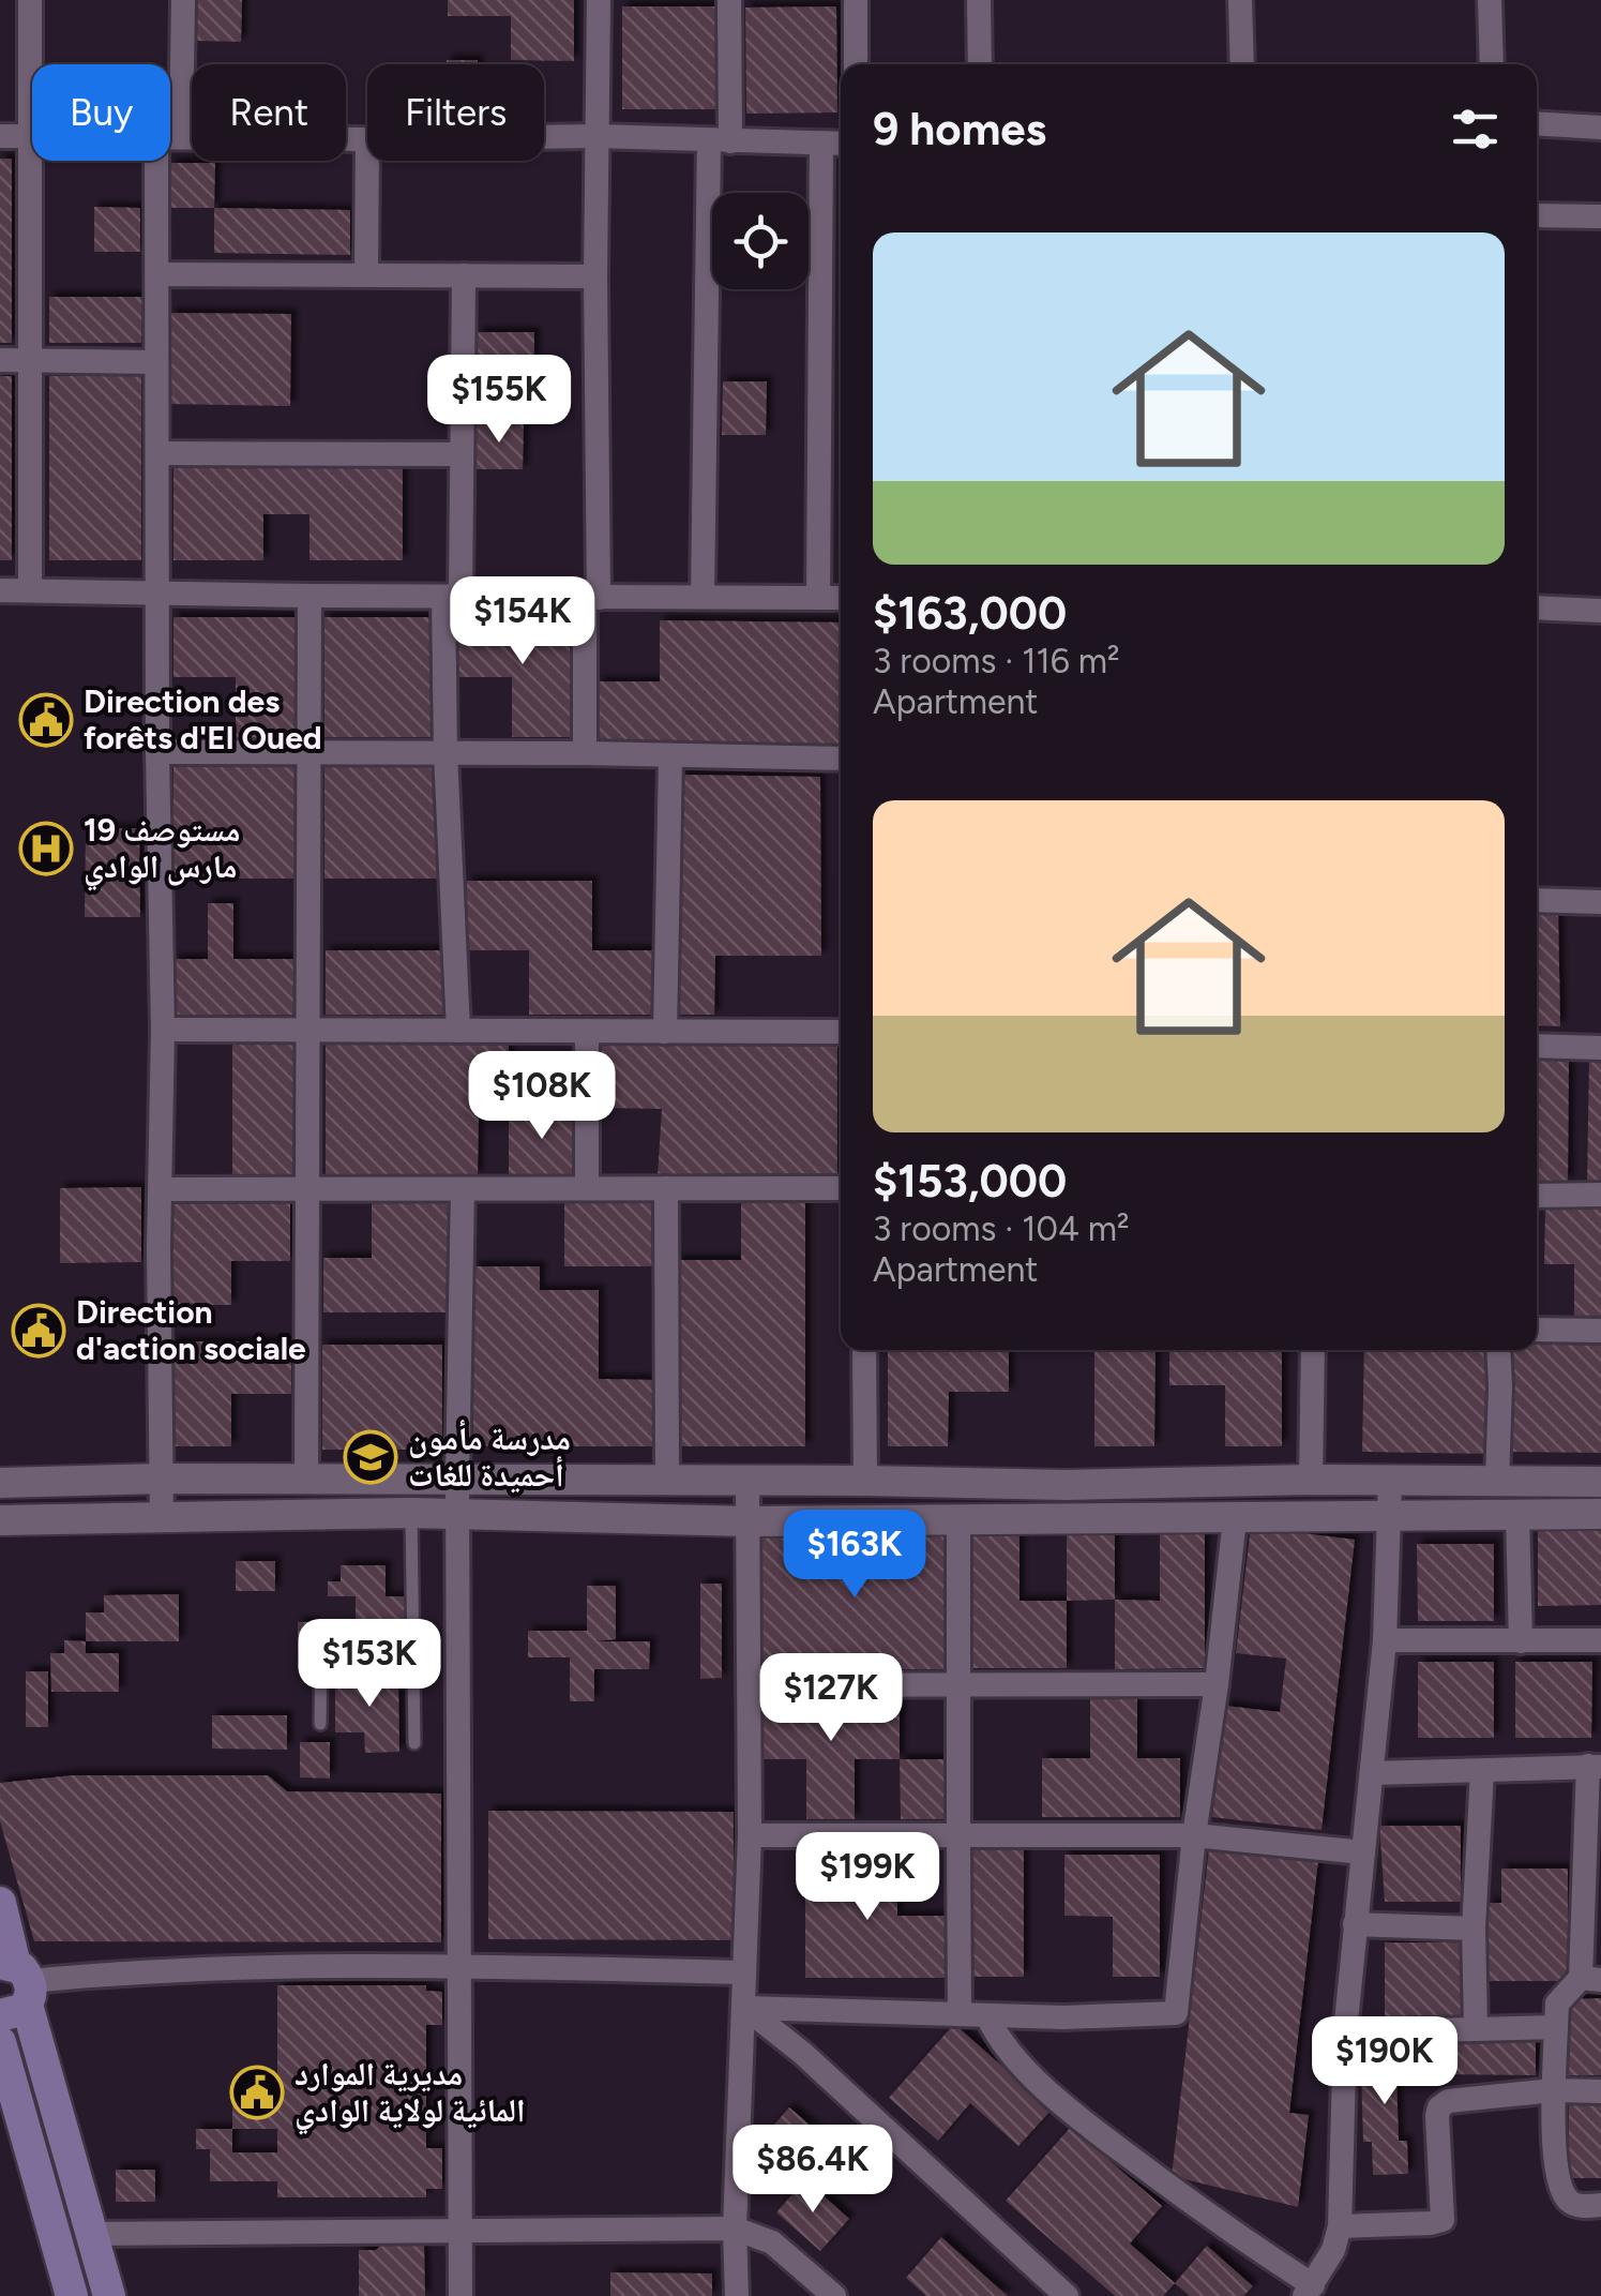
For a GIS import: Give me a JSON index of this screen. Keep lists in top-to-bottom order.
{
  "places": {
    "public building": ["Direction des forêts d'El Oued", "Direction d'action sociale", "مديرية الموارد المائية لولاية الوادي"],
    "hospital": ["مستوصف 19 مارس الوادي"],
    "school or university": ["مدرسة مأمون أحميدة للغات"]
  },
  "page": {
    "chip": ["Buy", "Rent", "Filters"],
    "heading": "9 homes",
    "list": [
      {
        "name": "$163,000",
        "note": "3 rooms · 116 m² · Apartment"
      },
      {
        "name": "$153,000",
        "note": "3 rooms · 104 m² · Apartment"
      }
    ],
    "price": [
      "$155K",
      "$154K",
      "$108K",
      "$163K",
      "$153K",
      "$127K",
      "$199K",
      "$190K",
      "$86.4K"
    ]
  }
}
